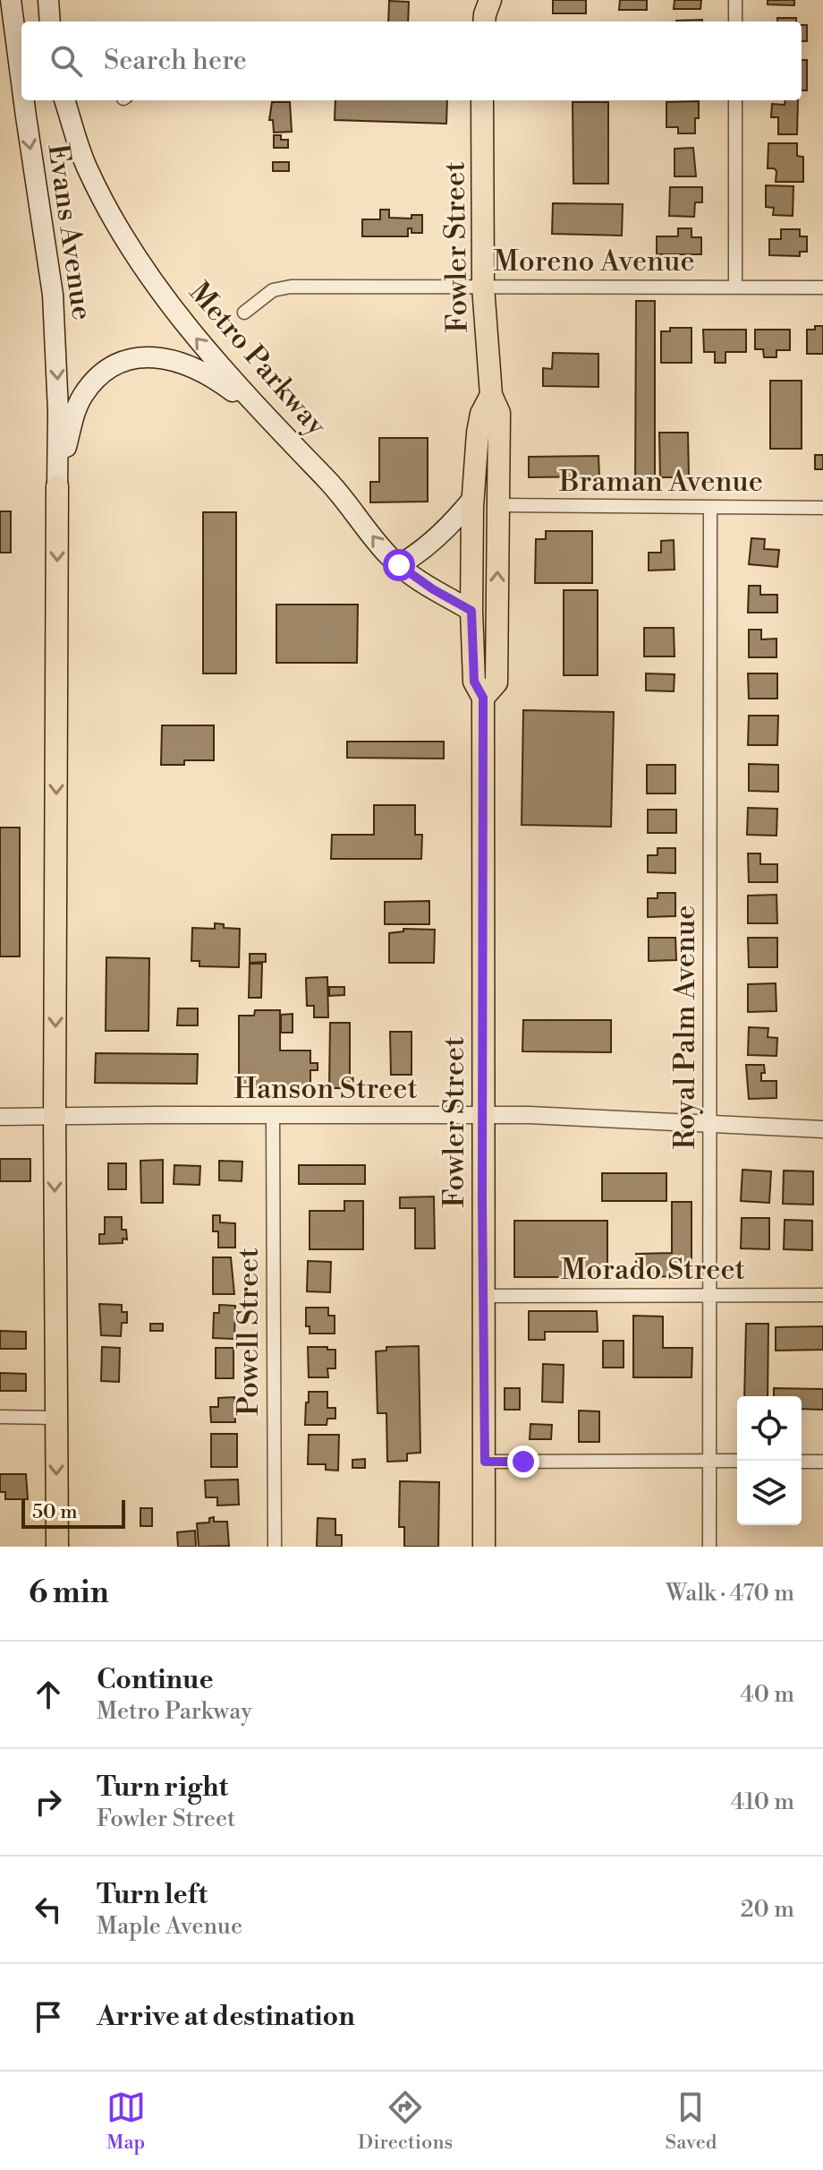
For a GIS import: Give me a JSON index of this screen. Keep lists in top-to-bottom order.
{
  "streets": {
    "main road": ["Evans Avenue", "Fowler Street", "Metro Parkway"],
    "street": [
      "Moreno Avenue",
      "Braman Avenue",
      "Royal Palm Avenue",
      "Hanson Street",
      "Morado Street",
      "Powell Street"
    ]
  },
  "crossings": [
    ["Evans Avenue", "Hanson Street"],
    ["Fowler Street", "Moreno Avenue"],
    ["Fowler Street", "Metro Parkway"],
    ["Fowler Street", "Braman Avenue"],
    ["Fowler Street", "Hanson Street"],
    ["Fowler Street", "Morado Street"],
    ["Braman Avenue", "Royal Palm Avenue"],
    ["Royal Palm Avenue", "Hanson Street"],
    ["Royal Palm Avenue", "Morado Street"],
    ["Hanson Street", "Powell Street"]
  ],
  "one_way": ["Evans Avenue", "Metro Parkway"],
  "scale_bar": "50 m",
  "page": {
    "search": "Search here",
    "scale": "50 m",
    "heading": ["6 min", "Walk · 470 m"],
    "list": [
      ["Continue", "Metro Parkway", "40 m"],
      ["Turn right", "Fowler Street", "410 m"],
      ["Turn left", "Maple Avenue", "20 m"],
      "Arrive at destination"
    ],
    "nav": ["Map", "Directions", "Saved"]
  }
}
